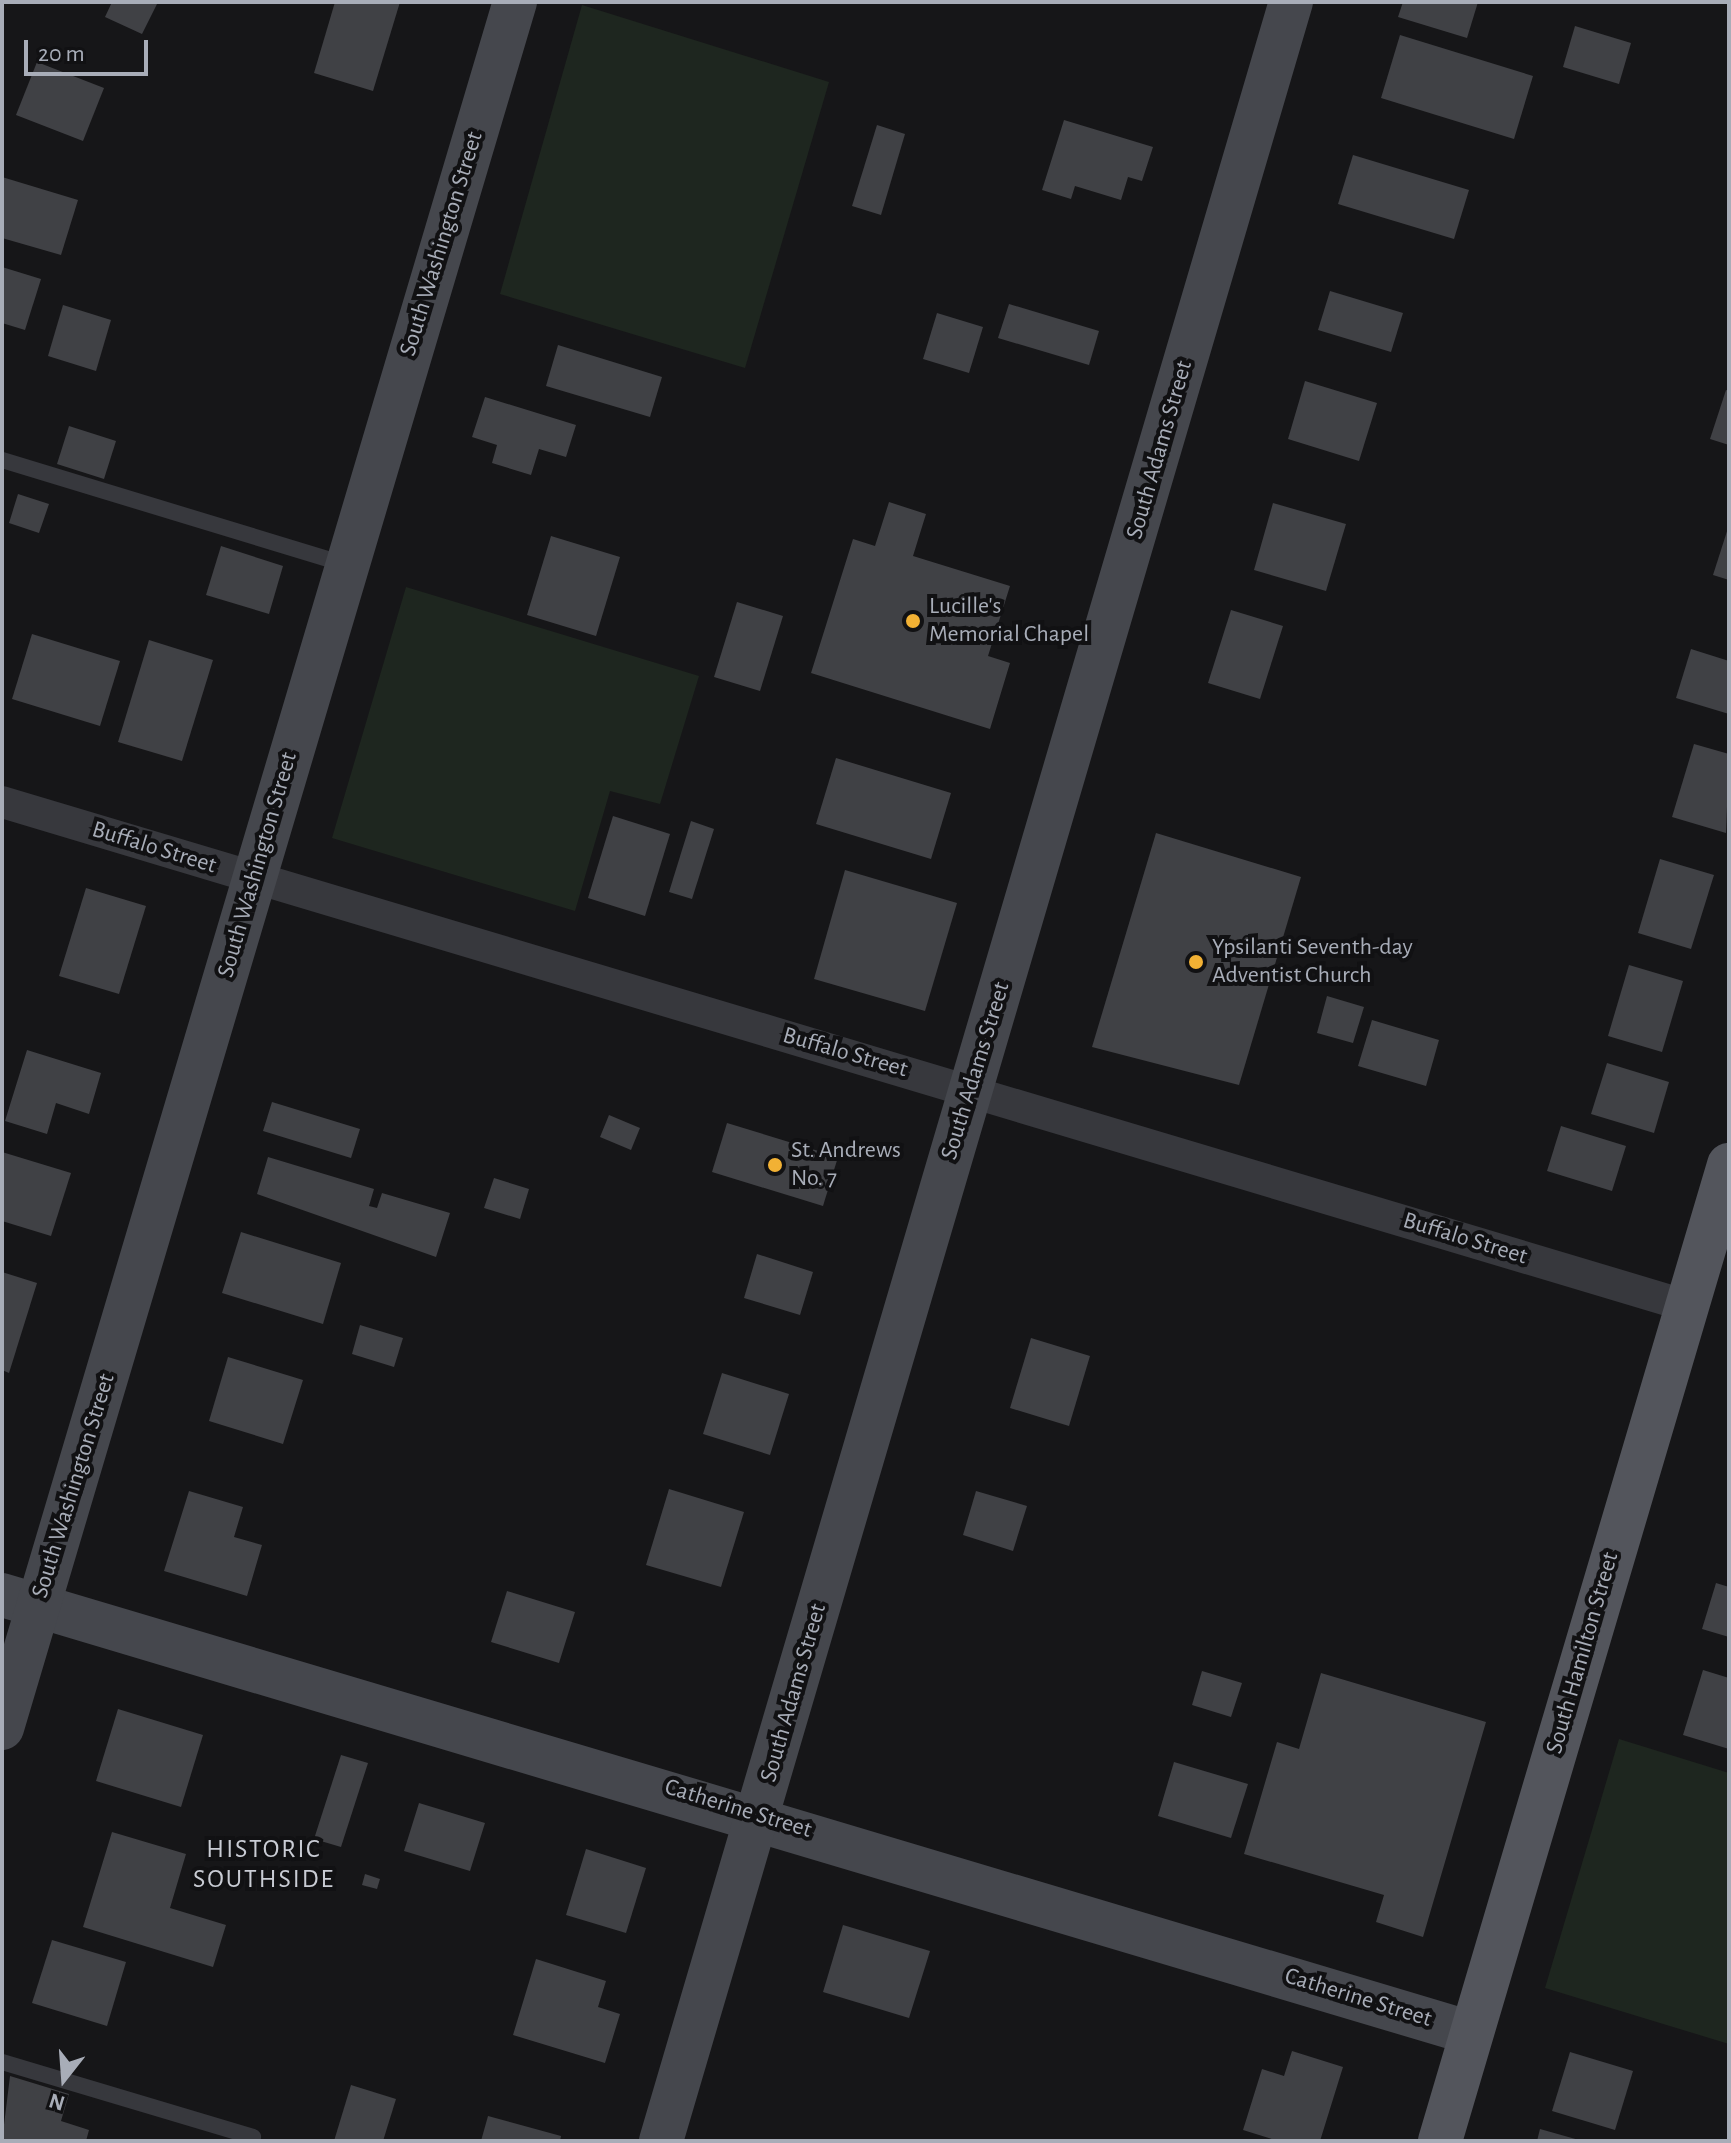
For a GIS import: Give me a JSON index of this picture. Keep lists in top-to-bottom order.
{
  "streets": {
    "main road": ["South Hamilton Street"],
    "street": [
      "South Washington Street",
      "South Adams Street",
      "Buffalo Street",
      "Catherine Street"
    ]
  },
  "crossings": [
    ["South Washington Street", "Buffalo Street"],
    ["South Washington Street", "Catherine Street"],
    ["South Adams Street", "Buffalo Street"],
    ["South Adams Street", "Catherine Street"],
    ["Buffalo Street", "South Hamilton Street"],
    ["South Hamilton Street", "Catherine Street"]
  ],
  "districts": ["HISTORIC SOUTHSIDE"],
  "places": ["Lucille's Memorial Chapel", "Ypsilanti Seventh-day Adventist Church", "St. Andrews No. 7"],
  "scale_bar": "20 m",
  "north": "bottom"
}
